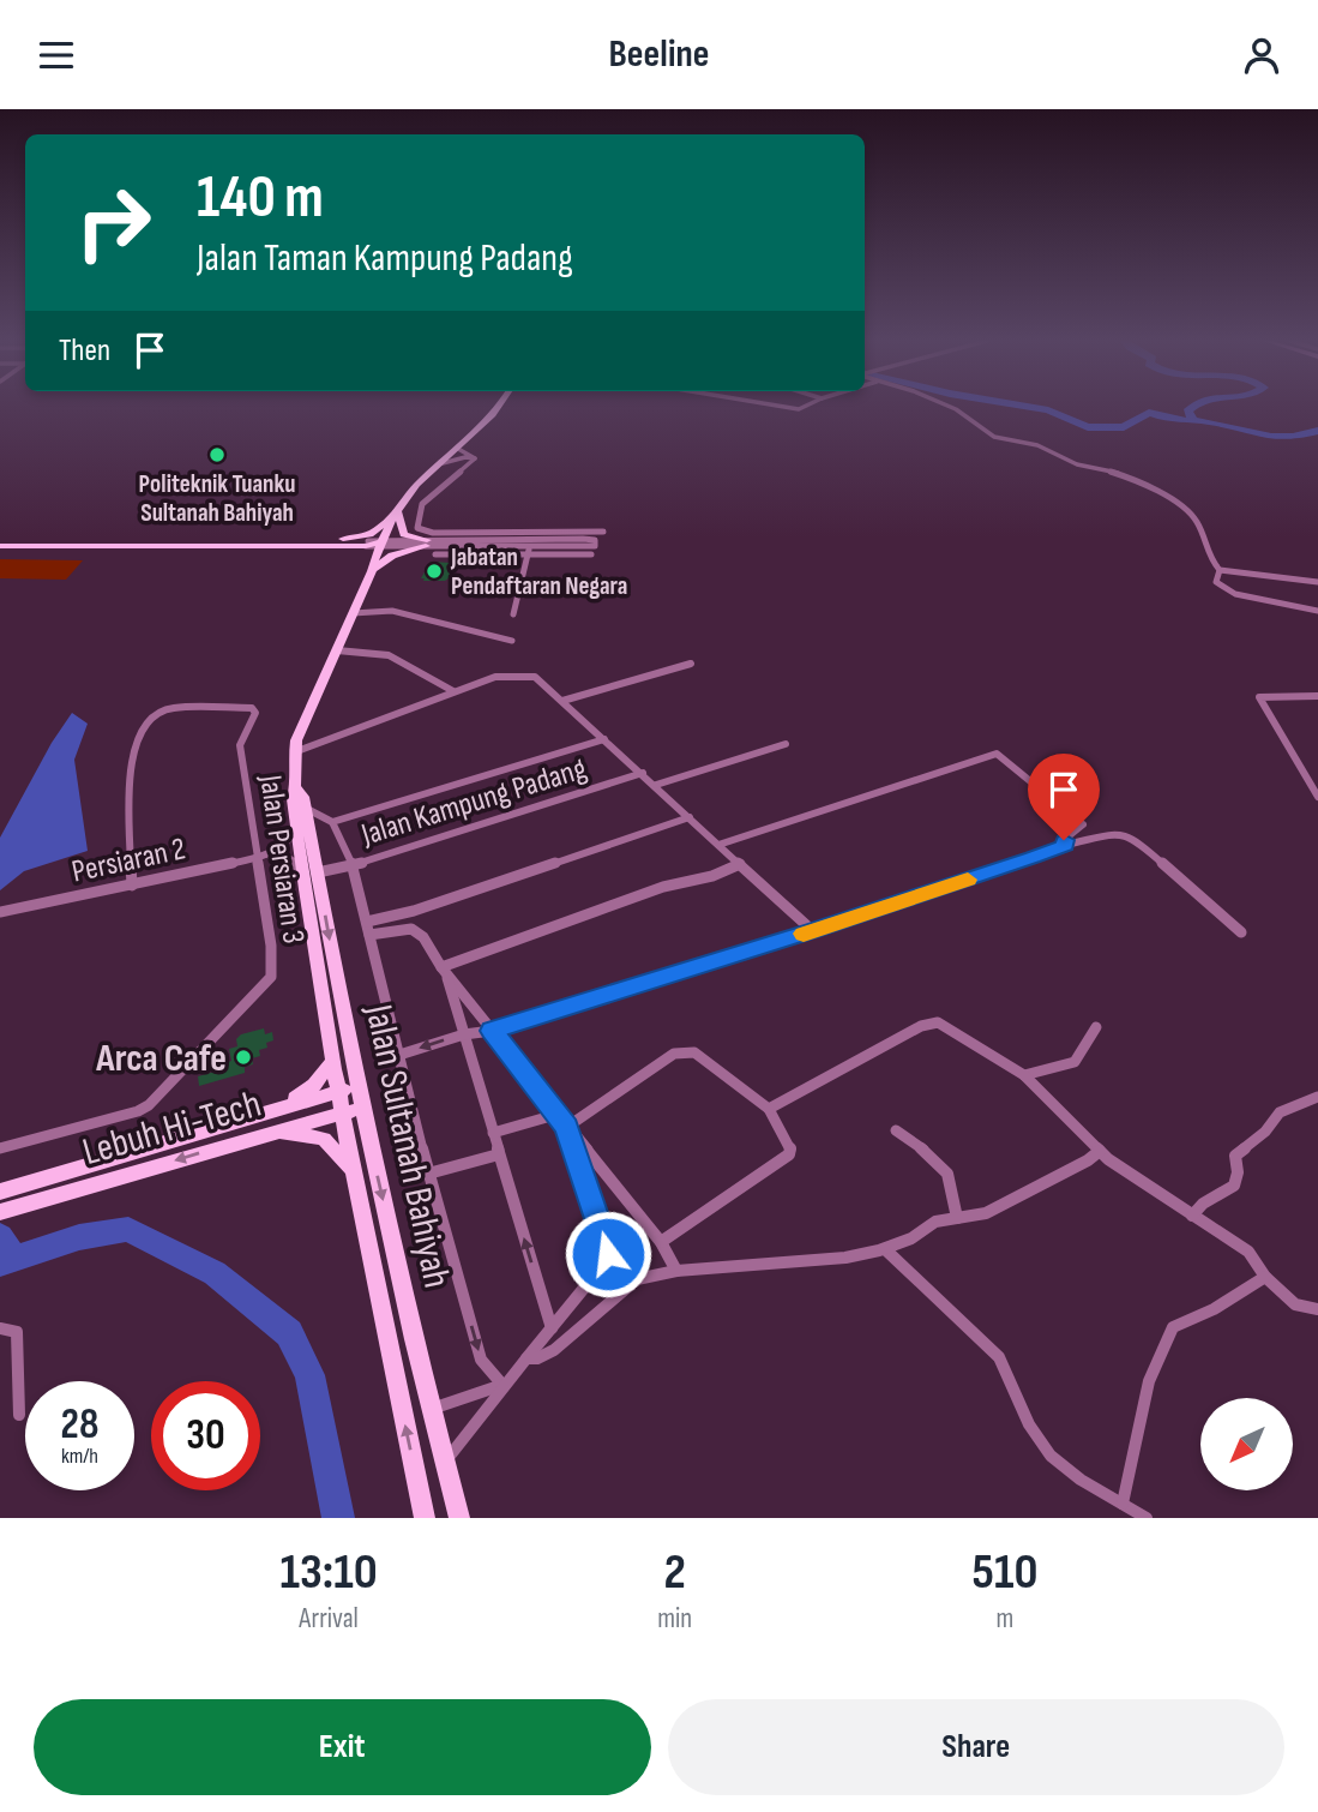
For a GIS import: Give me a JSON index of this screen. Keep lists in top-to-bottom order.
{
  "streets": {
    "main road": ["Lebuh Hi-Tech", "Jalan Sultanah Bahiyah"],
    "street": ["Jalan Kampung Padang", "Persiaran 2", "Jalan Persiaran 3"]
  },
  "crossings": [
    ["Jalan Kampung Padang", "Jalan Sultanah Bahiyah"],
    ["Persiaran 2", "Jalan Persiaran 3"],
    ["Lebuh Hi-Tech", "Jalan Sultanah Bahiyah"]
  ],
  "places": ["Politeknik Tuanku Sultanah Bahiyah", "Jabatan Pendaftaran Negara", "Arca Cafe"],
  "north": "bottom left",
  "page": {
    "header": "Beeline",
    "turn": ["140 m", "Jalan Taman Kampung Padang"],
    "then": "Then",
    "speed": "28 km/h",
    "limit": "30",
    "eta": [
      "13:10",
      "Arrival",
      "2",
      "min",
      "510",
      "m"
    ],
    "buttons": ["Exit", "Share"]
  }
}
